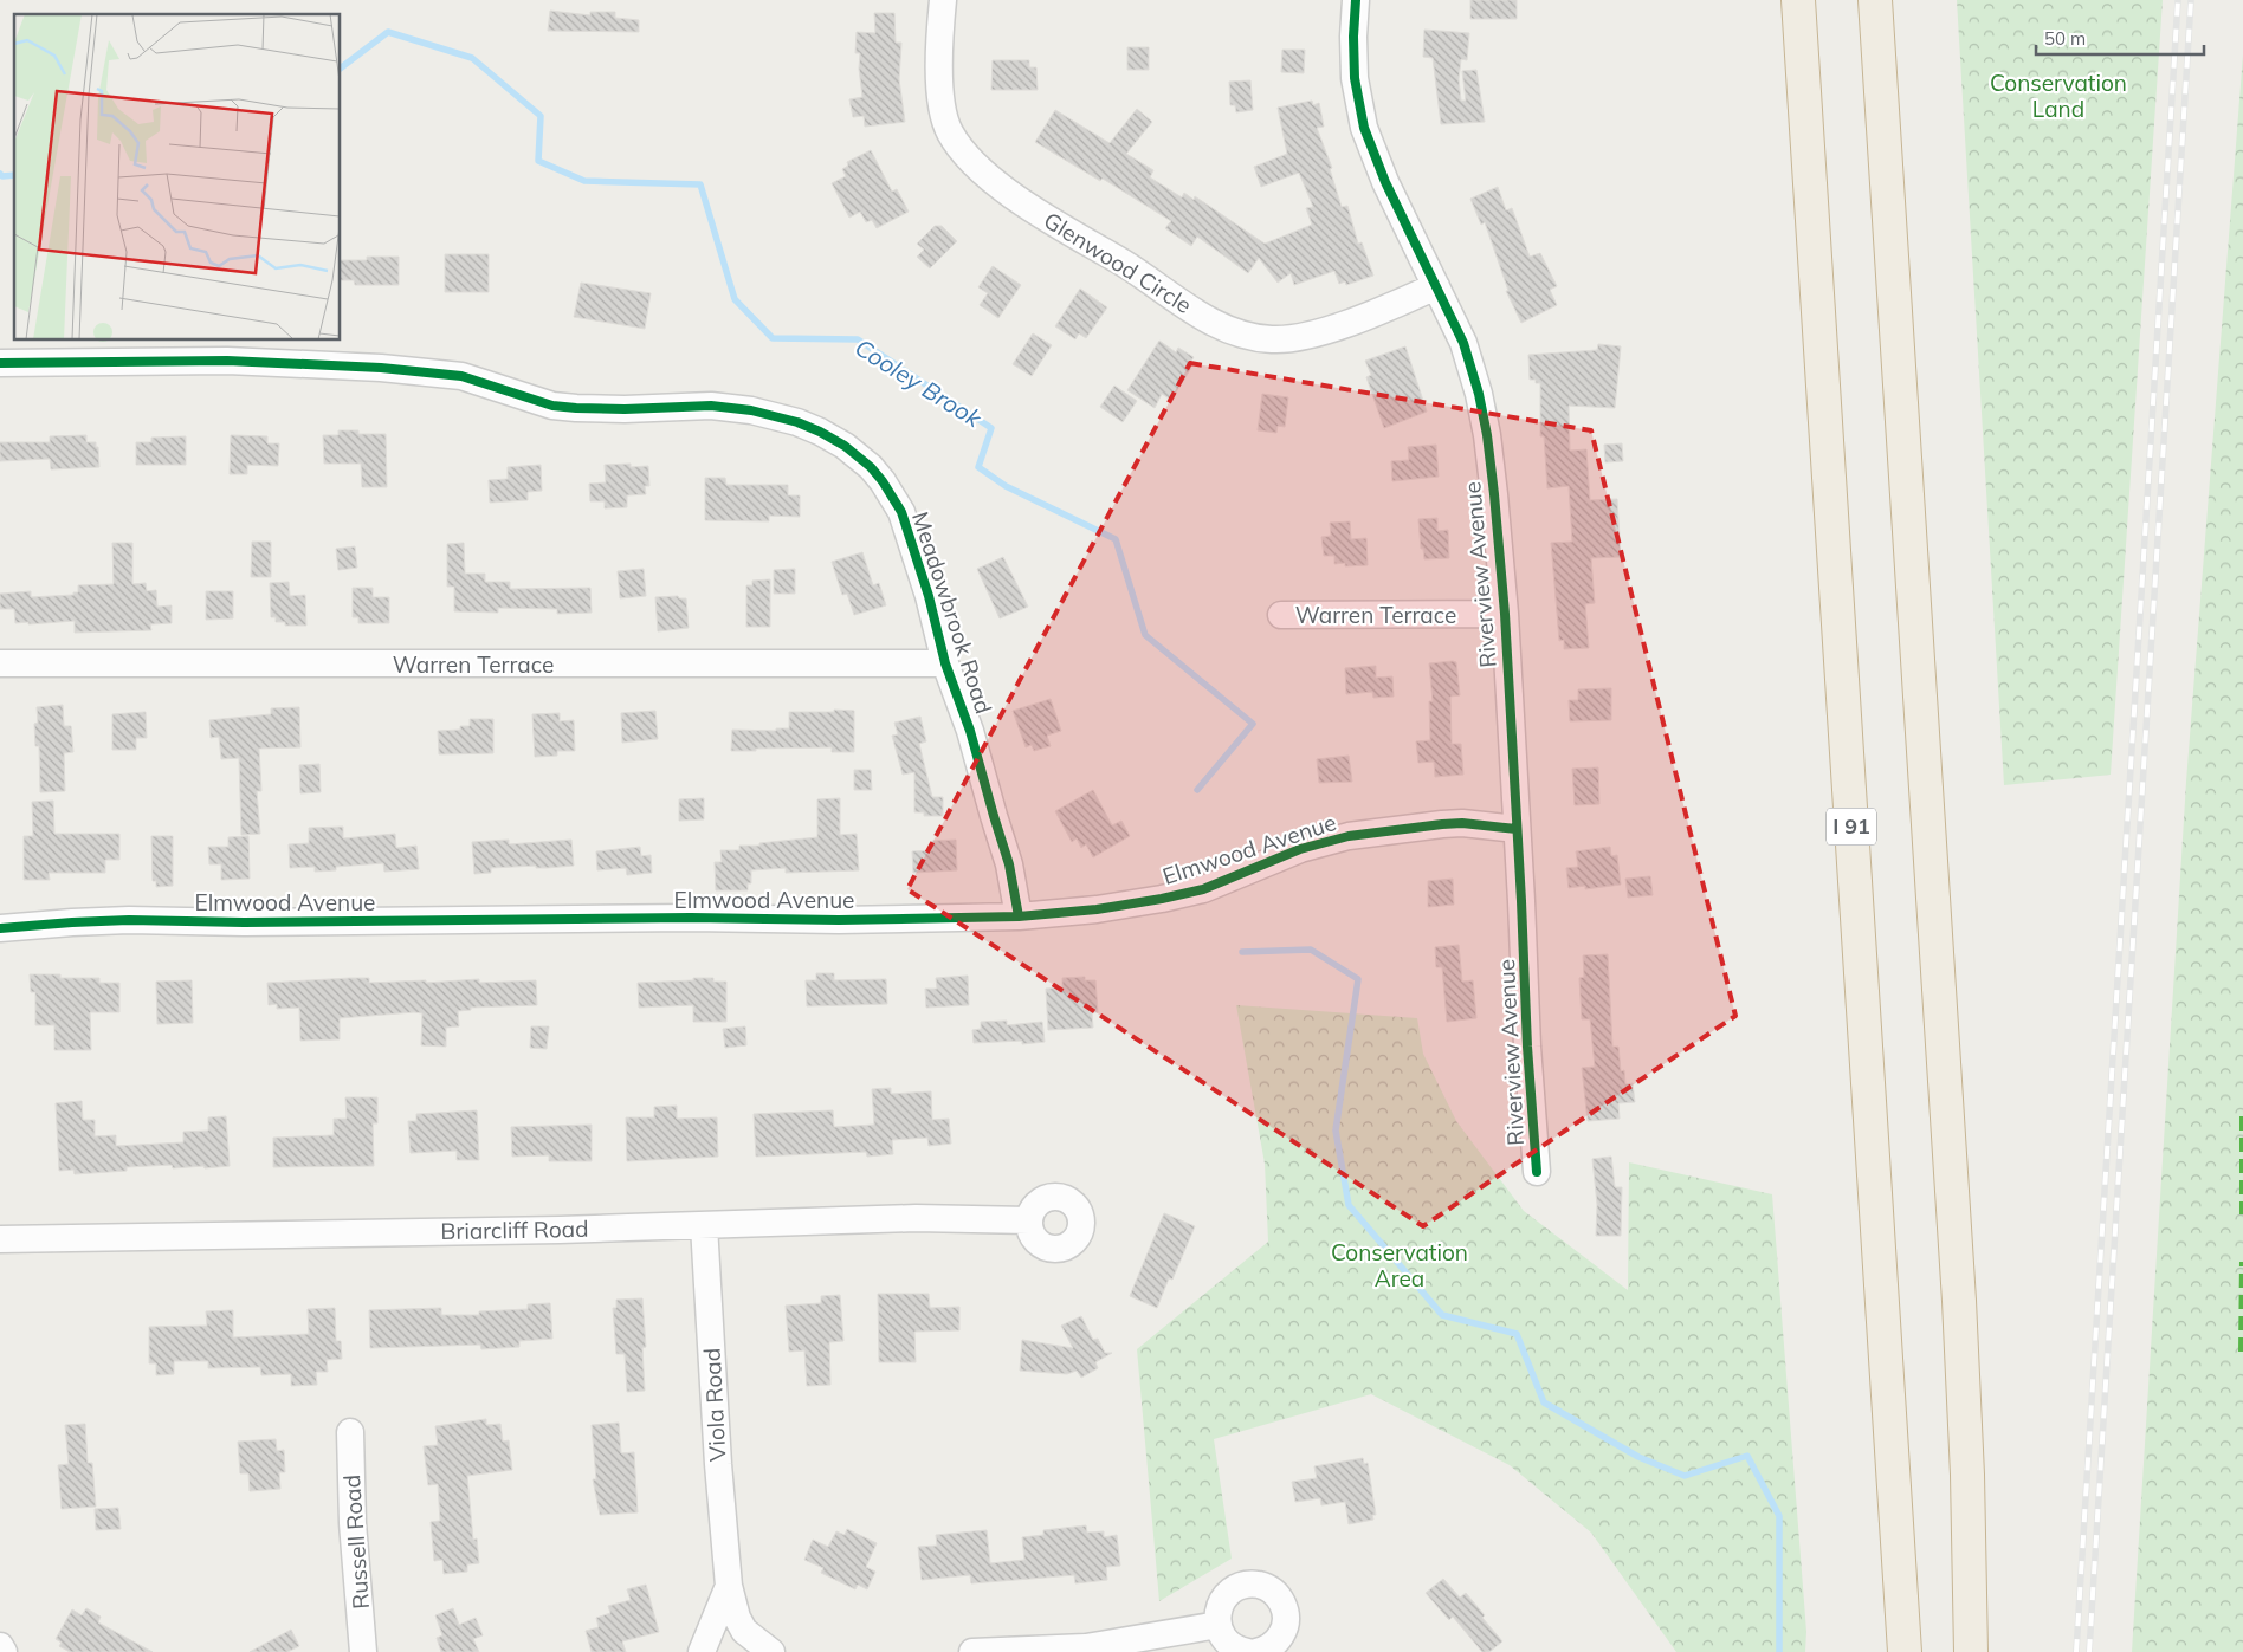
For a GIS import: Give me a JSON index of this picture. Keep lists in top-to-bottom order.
{
  "streets": {
    "highway": ["I 91"],
    "street": [
      "Glenwood Circle",
      "Riverview Avenue",
      "Meadowbrook Road",
      "Warren Terrace",
      "Elmwood Avenue",
      "Briarcliff Road",
      "Viola Road",
      "Russell Road"
    ]
  },
  "crossings": [
    ["Glenwood Circle", "Riverview Avenue"],
    ["Riverview Avenue", "Warren Terrace"],
    ["Riverview Avenue", "Elmwood Avenue"],
    ["Meadowbrook Road", "Warren Terrace"],
    ["Meadowbrook Road", "Elmwood Avenue"],
    ["Briarcliff Road", "Viola Road"]
  ],
  "water": ["Cooley Brook"],
  "parks": ["Conservation Land", "Conservation Area"],
  "scale_bar": "50 m"
}
